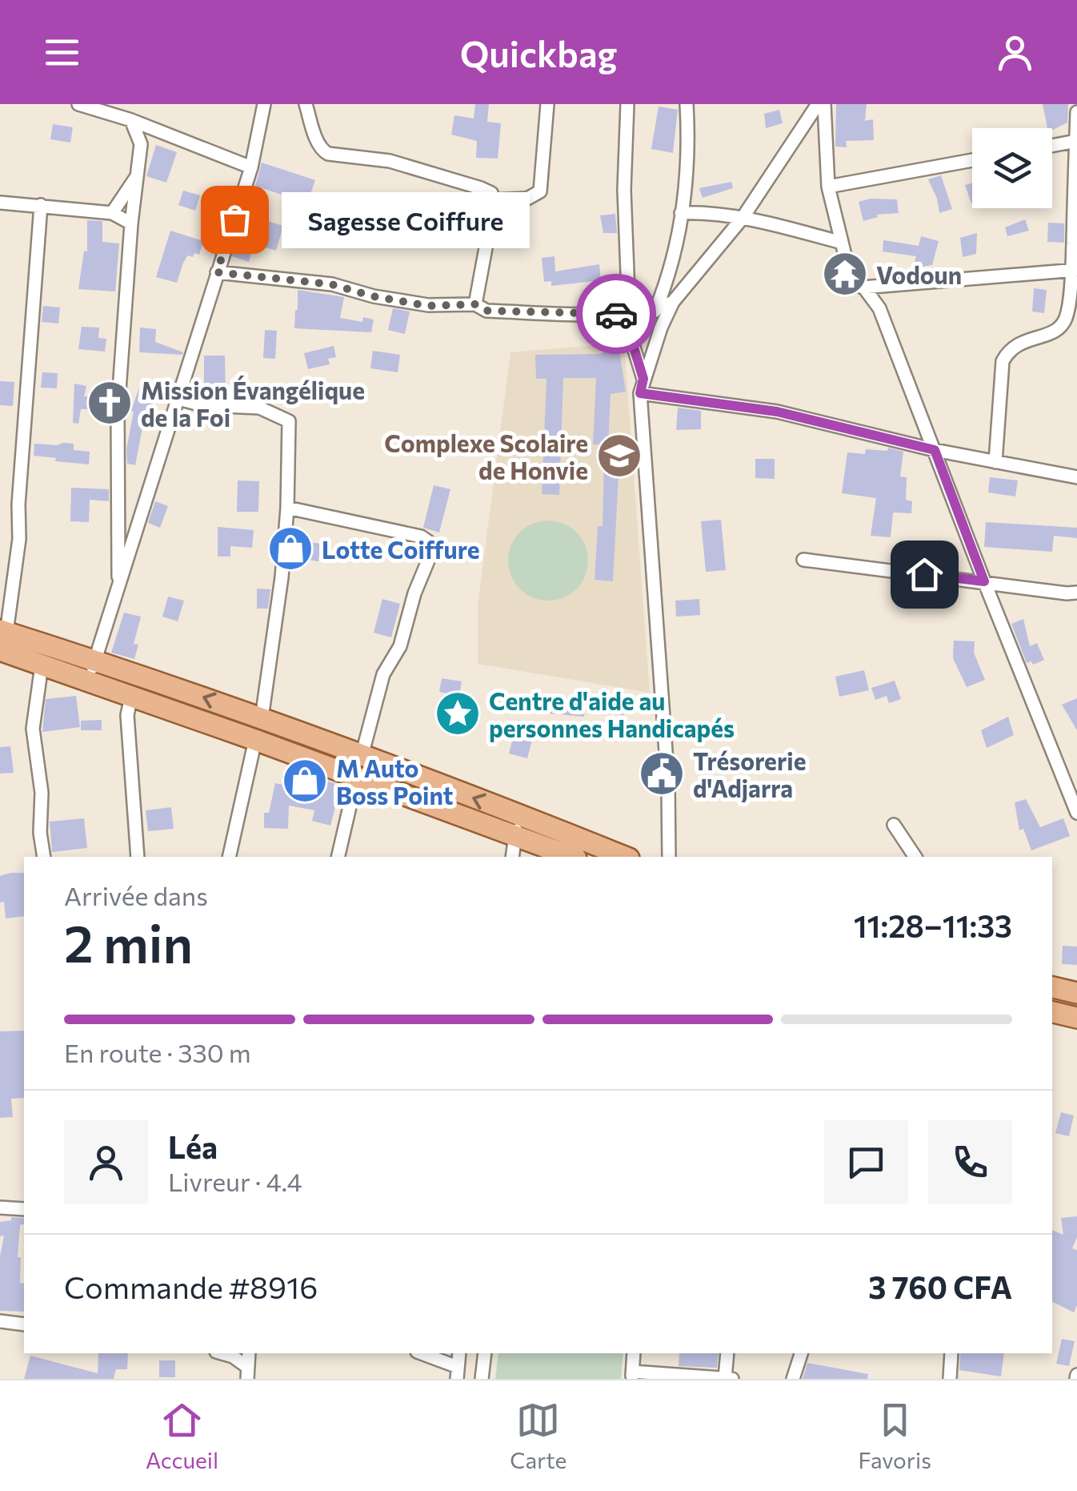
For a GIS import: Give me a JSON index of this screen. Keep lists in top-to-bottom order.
{
  "places": {
    "other": ["Sagesse Coiffure"],
    "temple": ["Vodoun"],
    "church": ["Mission Évangélique de la Foi"],
    "school or university": ["Complexe Scolaire de Honvie"],
    "shop": ["Lotte Coiffure", "M Auto Boss Point"],
    "place": ["Centre d'aide au personnes Handicapés"],
    "public building": ["Trésorerie d'Adjarra"]
  },
  "page": {
    "header": "Quickbag",
    "bubble": "Sagesse Coiffure",
    "heading": ["2 min", "Arrivée dans", "11:28–11:33"],
    "panel": [
      "Léa",
      "Livreur · 4.4",
      "Commande #8916",
      "3 760 CFA"
    ],
    "bar": "En route · 330 m",
    "tabs": ["Accueil", "Carte", "Favoris"]
  }
}
